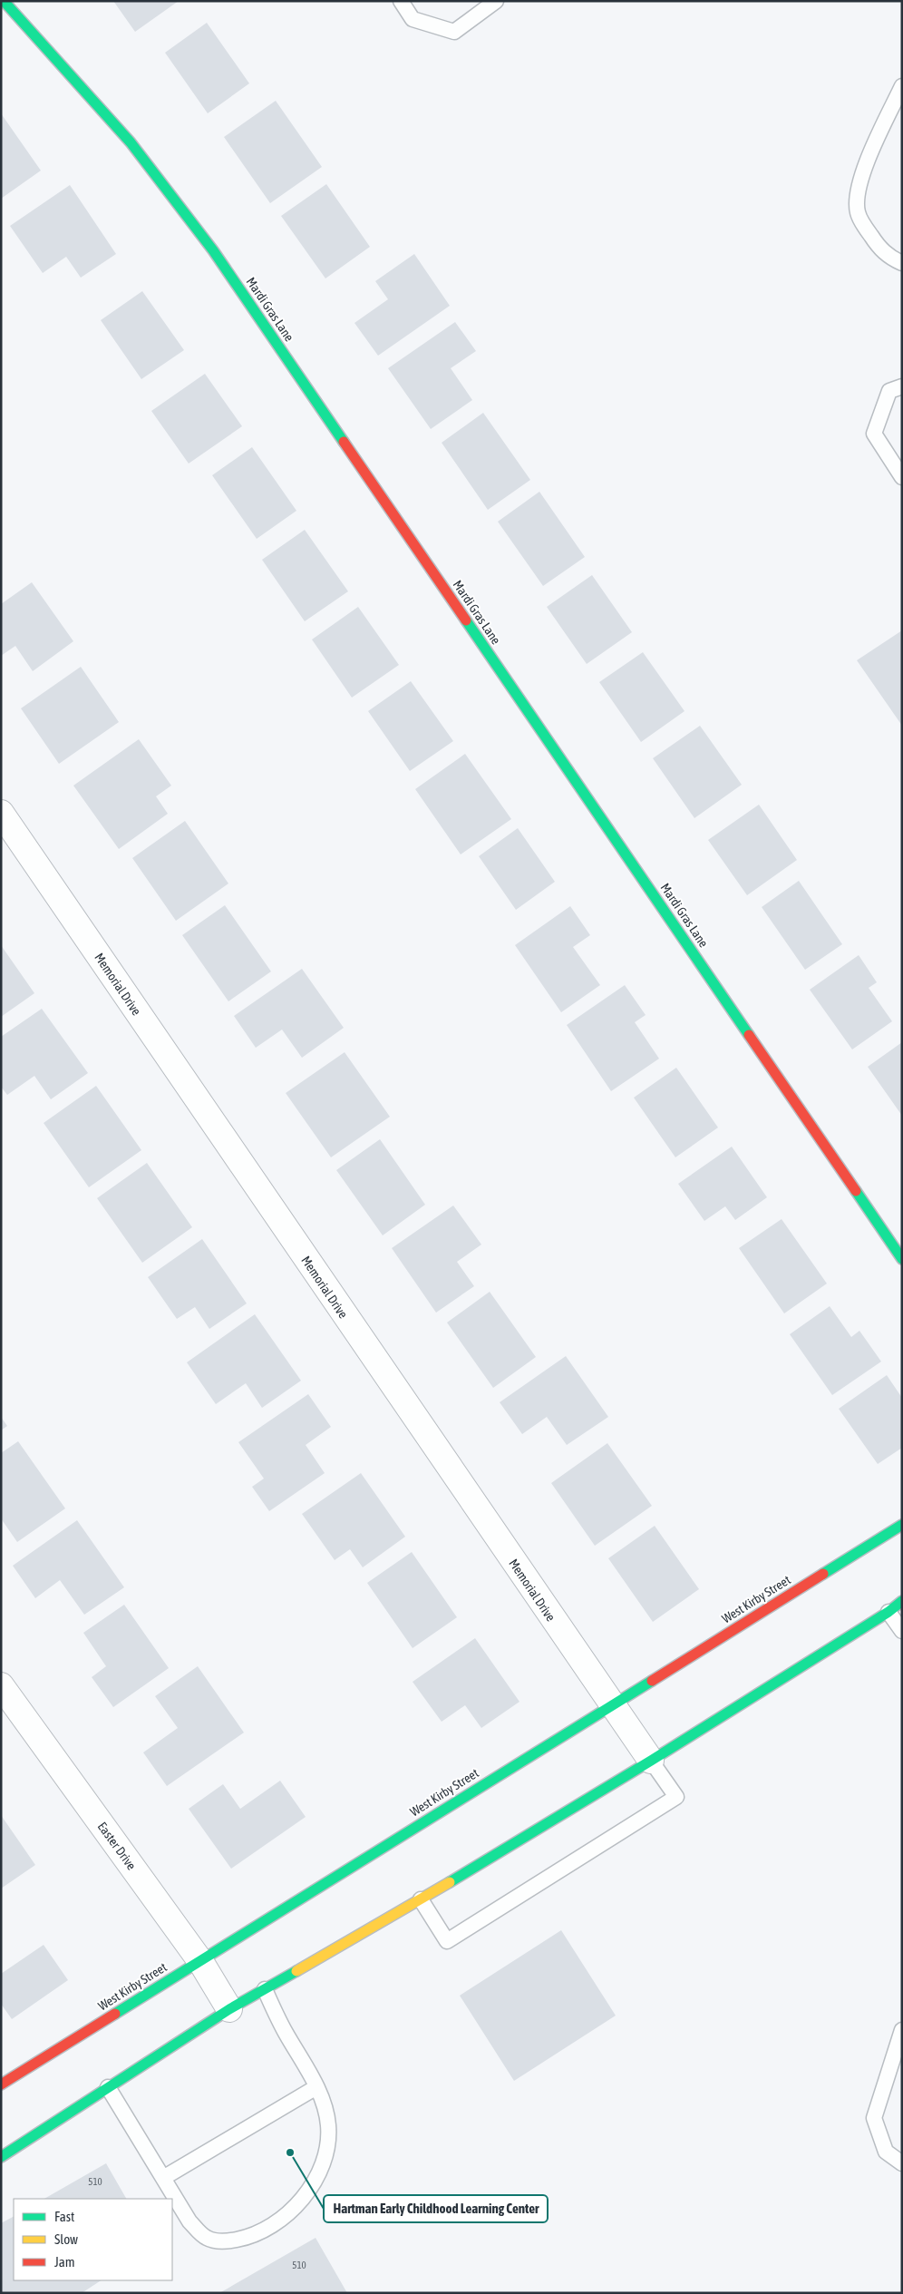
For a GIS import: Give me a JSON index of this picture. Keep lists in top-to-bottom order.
{
  "streets": {
    "main road": ["Mardi Gras Lane", "West Kirby Street"],
    "street": ["Memorial Drive", "Easter Drive"]
  },
  "crossings": [
    ["Memorial Drive", "West Kirby Street"],
    ["West Kirby Street", "Easter Drive"]
  ],
  "places": ["Hartman Early Childhood Learning Center"],
  "house_numbers": ["510", "510"],
  "legend": ["Fast", "Slow", "Jam"]
}
